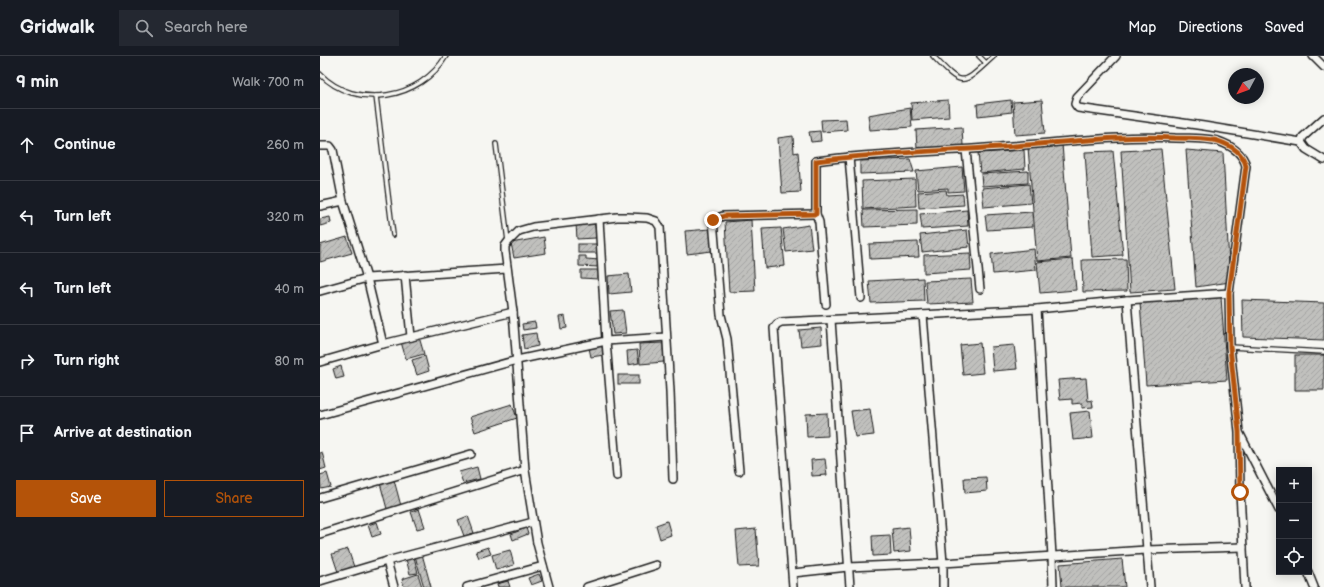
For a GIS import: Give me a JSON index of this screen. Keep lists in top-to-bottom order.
{
  "north": "bottom left",
  "page": {
    "header": "Gridwalk",
    "search": "Search here",
    "nav": ["Map", "Directions", "Saved"],
    "heading": ["9 min", "Walk · 700 m"],
    "list": [
      ["Continue", "260 m"],
      ["Turn left", "320 m"],
      ["Turn left", "40 m"],
      ["Turn right", "80 m"],
      "Arrive at destination"
    ],
    "map_buttons": ["+", "−"],
    "buttons": ["Save", "Share"]
  }
}
